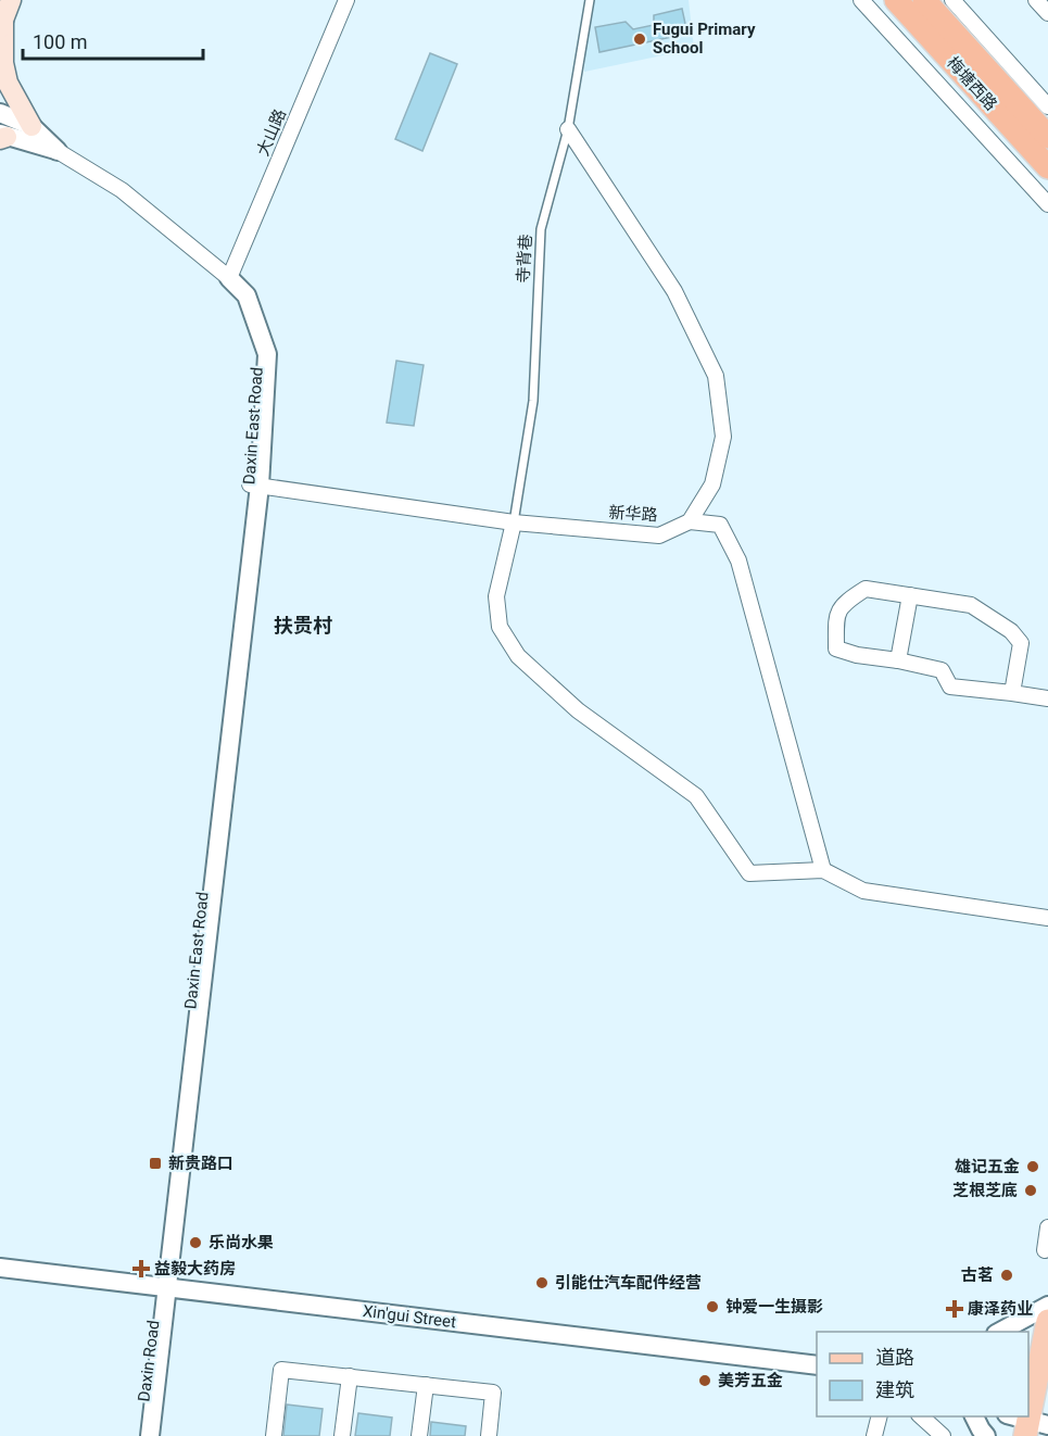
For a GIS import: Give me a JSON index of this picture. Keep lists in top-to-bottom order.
{
  "streets": {
    "highway": ["梅塘西路"],
    "street": [
      "大山路",
      "Daxin East Road",
      "新华路",
      "Xin'gui Street",
      "Daxin Road"
    ],
    "lane": ["寺背巷"]
  },
  "crossings": [
    ["大山路", "Daxin East Road"],
    ["寺背巷", "新华路"],
    ["Daxin East Road", "新华路"],
    ["Daxin East Road", "Xin'gui Street"],
    ["Daxin East Road", "Daxin Road"],
    ["Xin'gui Street", "Daxin Road"]
  ],
  "districts": ["扶贵村"],
  "places": {
    "other": [
      "Fugui Primary School",
      "雄记五金",
      "芝根芝底",
      "乐尚水果",
      "古茗",
      "引能仕汽车配件经营",
      "钟爱一生摄影",
      "美芳五金"
    ],
    "transit": ["新贵路口"],
    "health": ["益毅大药房", "康泽药业"]
  },
  "legend": ["道路", "建筑"],
  "scale_bar": "100 m"
}
